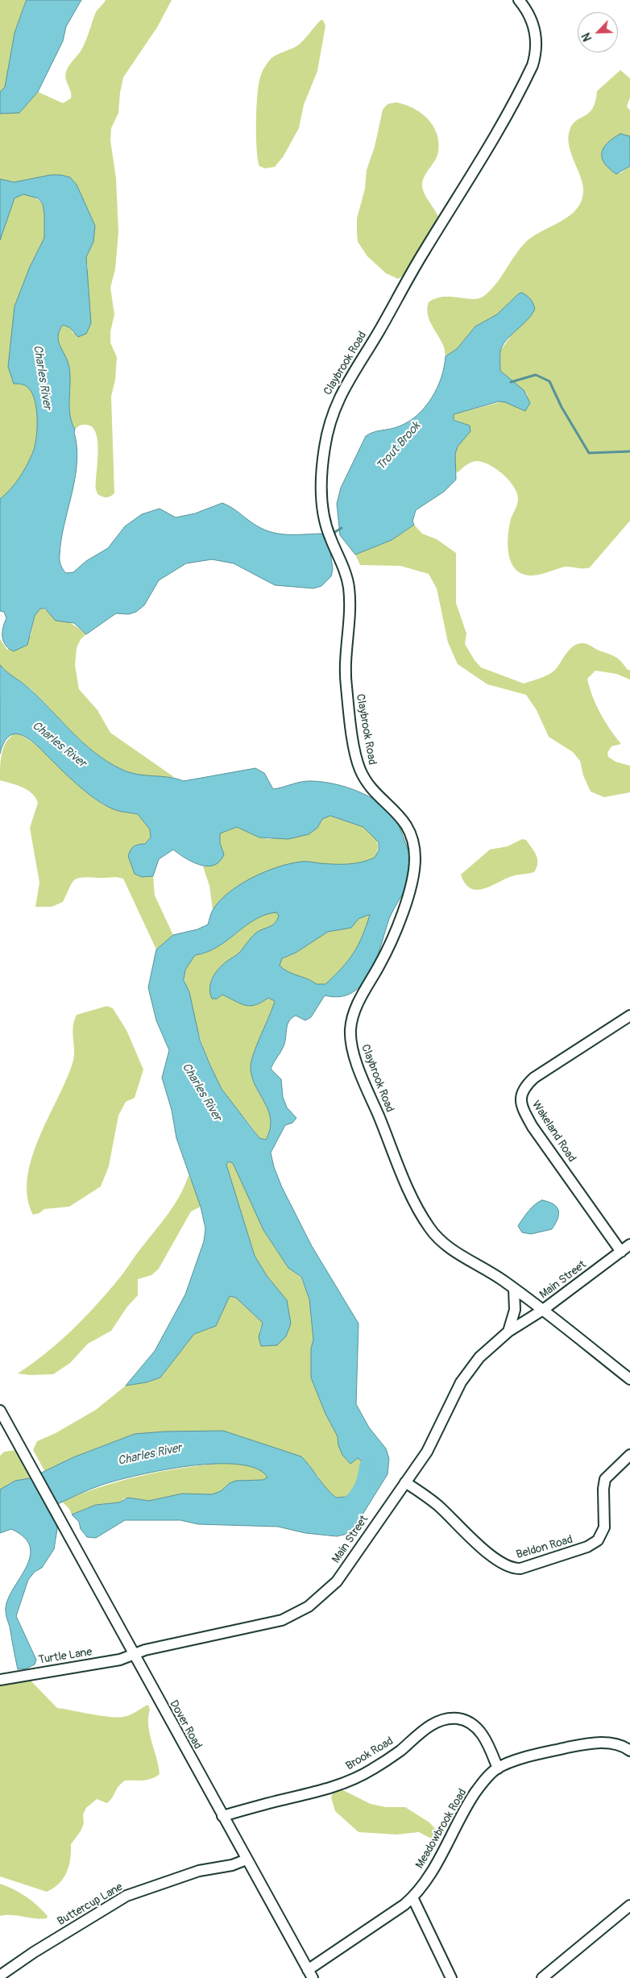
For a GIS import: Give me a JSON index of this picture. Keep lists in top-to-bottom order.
{
  "streets": {
    "street": [
      "Claybrook Road",
      "Wakeland Road",
      "Main Street",
      "Beldon Road",
      "Turtle Lane",
      "Dover Road",
      "Brook Road",
      "Meadowbrook Road",
      "Buttercup Lane"
    ]
  },
  "crossings": [
    ["Claybrook Road", "Main Street"],
    ["Wakeland Road", "Main Street"],
    ["Main Street", "Beldon Road"],
    ["Main Street", "Turtle Lane"],
    ["Main Street", "Dover Road"],
    ["Turtle Lane", "Dover Road"],
    ["Dover Road", "Brook Road"],
    ["Dover Road", "Meadowbrook Road"],
    ["Dover Road", "Buttercup Lane"],
    ["Brook Road", "Meadowbrook Road"]
  ],
  "water": ["Charles River", "Trout Brook"],
  "north": "bottom left"
}
